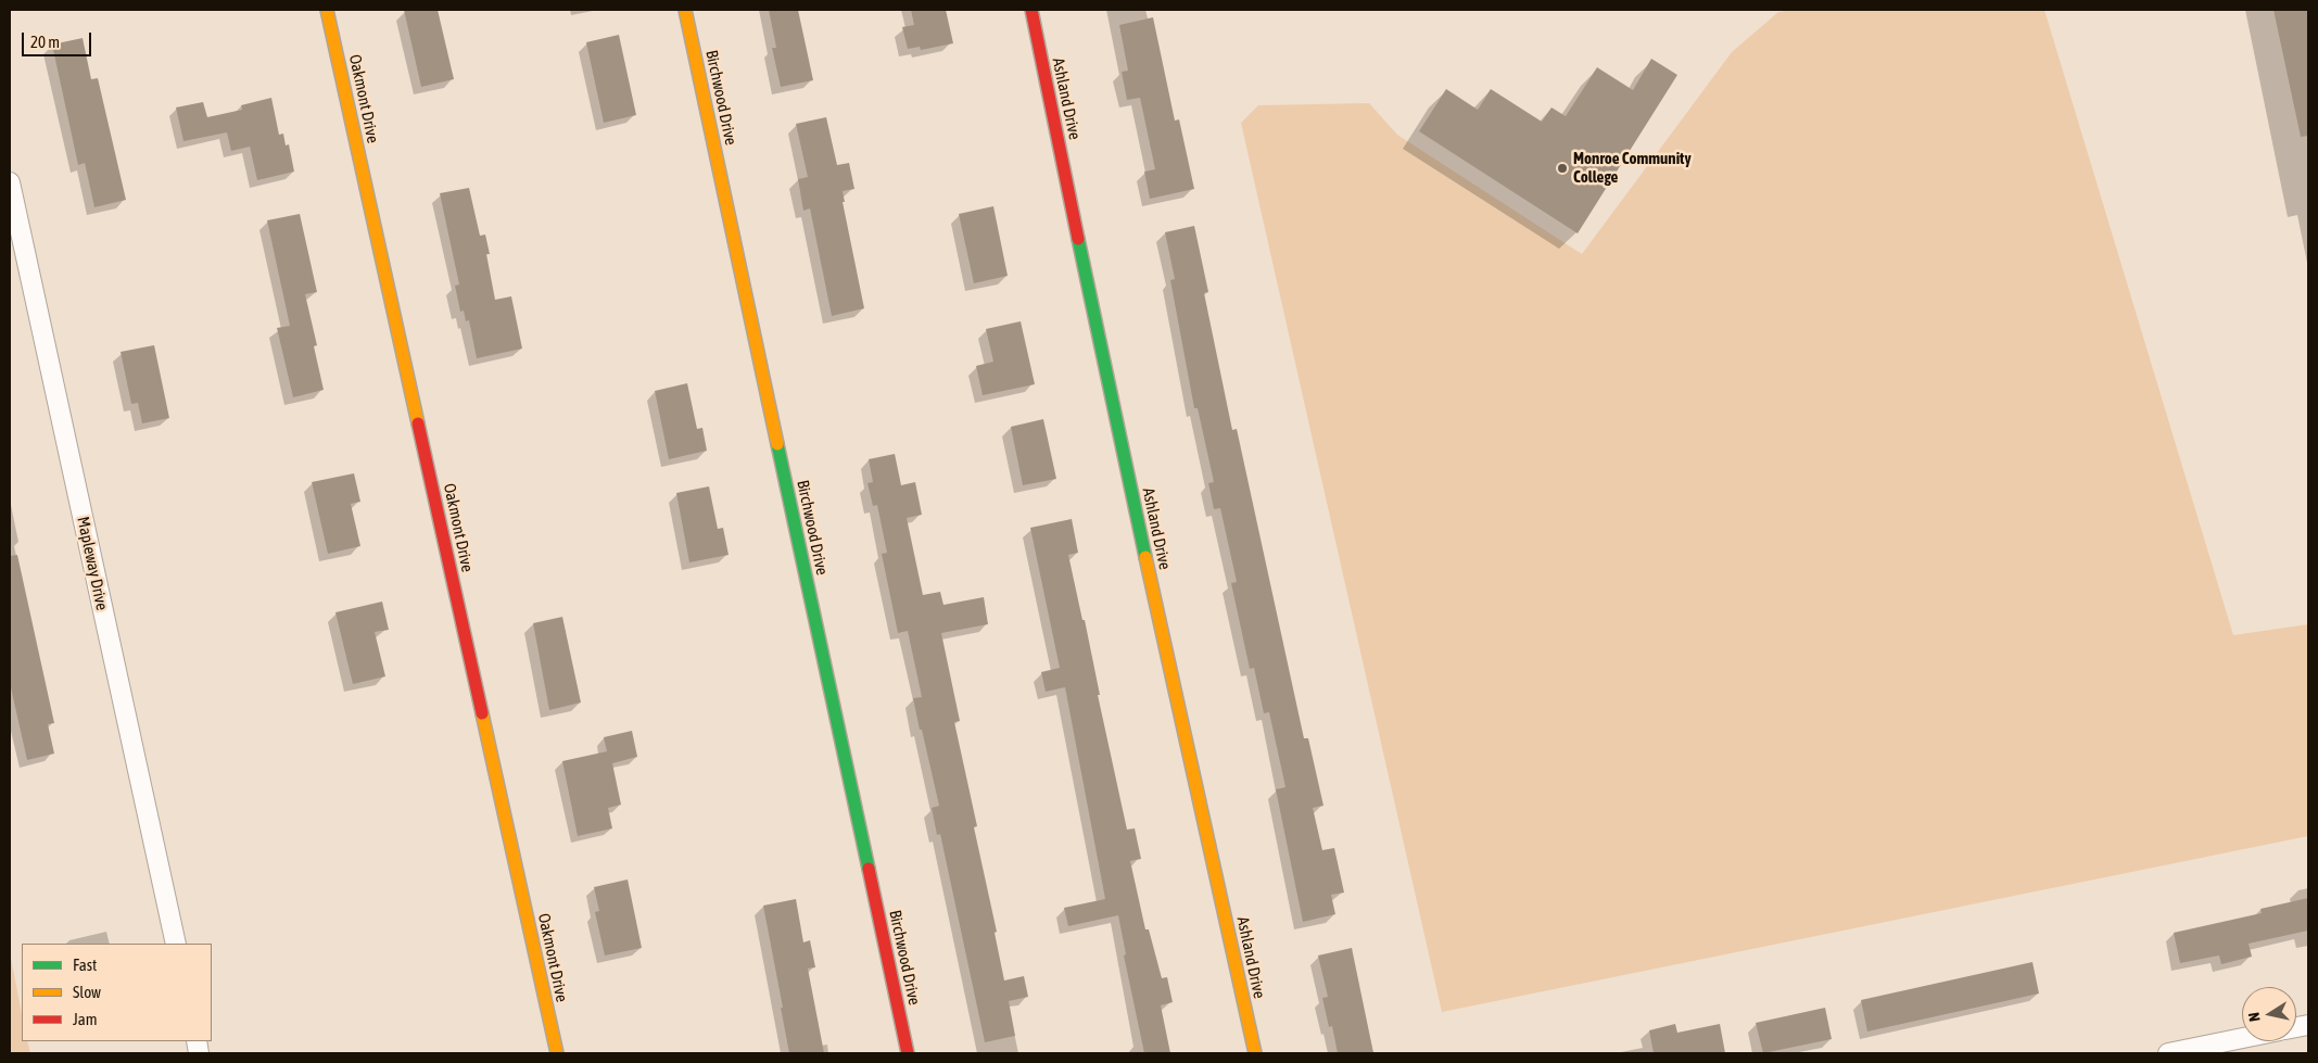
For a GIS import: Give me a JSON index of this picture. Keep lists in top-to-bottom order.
{
  "streets": {
    "street": [
      "Birchwood Drive",
      "Oakmont Drive",
      "Ashland Drive",
      "Mapleway Drive"
    ]
  },
  "places": ["Monroe Community College"],
  "legend": ["Fast", "Slow", "Jam"],
  "scale_bar": "20 m",
  "north": "left"
}
